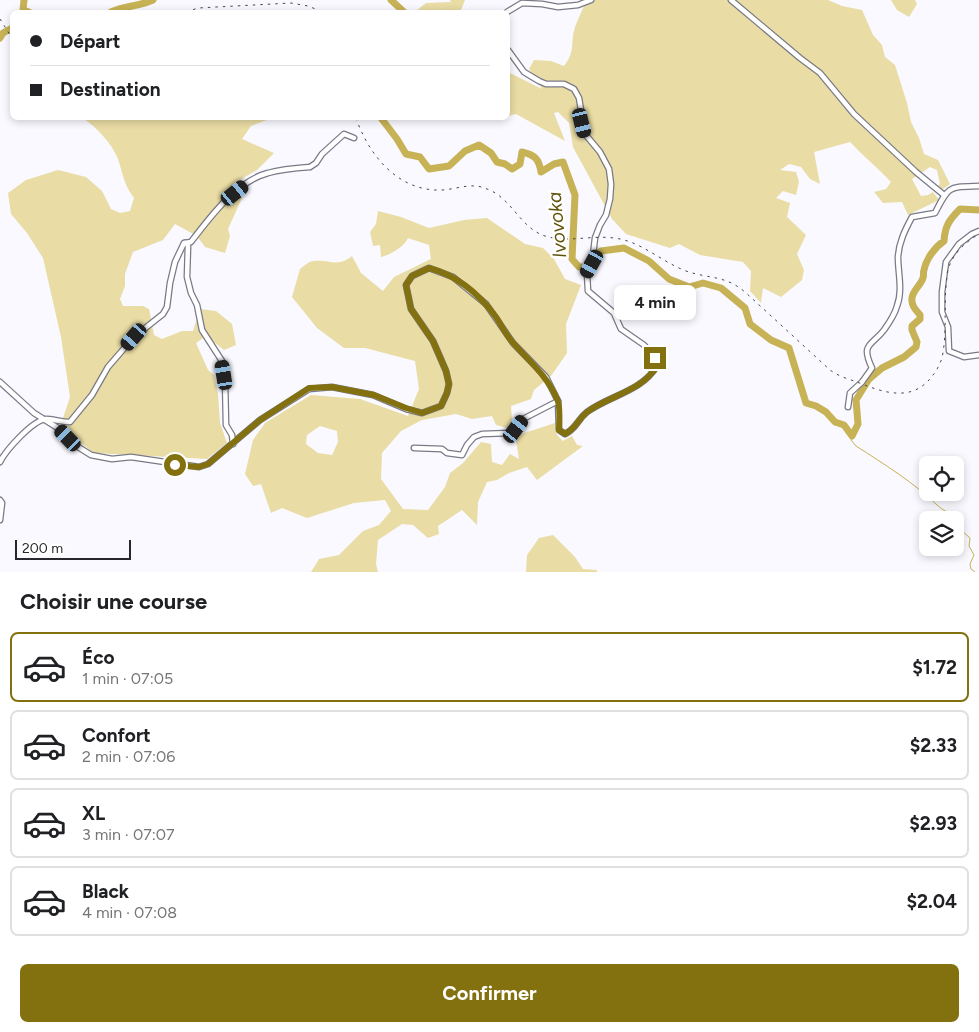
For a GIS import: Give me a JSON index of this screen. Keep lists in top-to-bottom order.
{
  "water": ["Ivovoka"],
  "scale_bar": "200 m",
  "page": {
    "banner": ["Départ", "Destination"],
    "bubble": "4 min",
    "scale": "200 m",
    "heading": "Choisir une course",
    "list": [
      {
        "name": "Éco",
        "note": "1 min · 07:05",
        "value": "$1.72"
      },
      {
        "name": "Confort",
        "note": "2 min · 07:06",
        "value": "$2.33"
      },
      {
        "name": "XL",
        "note": "3 min · 07:07",
        "value": "$2.93"
      },
      {
        "name": "Black",
        "note": "4 min · 07:08",
        "value": "$2.04"
      }
    ],
    "buttons": "Confirmer"
  }
}
